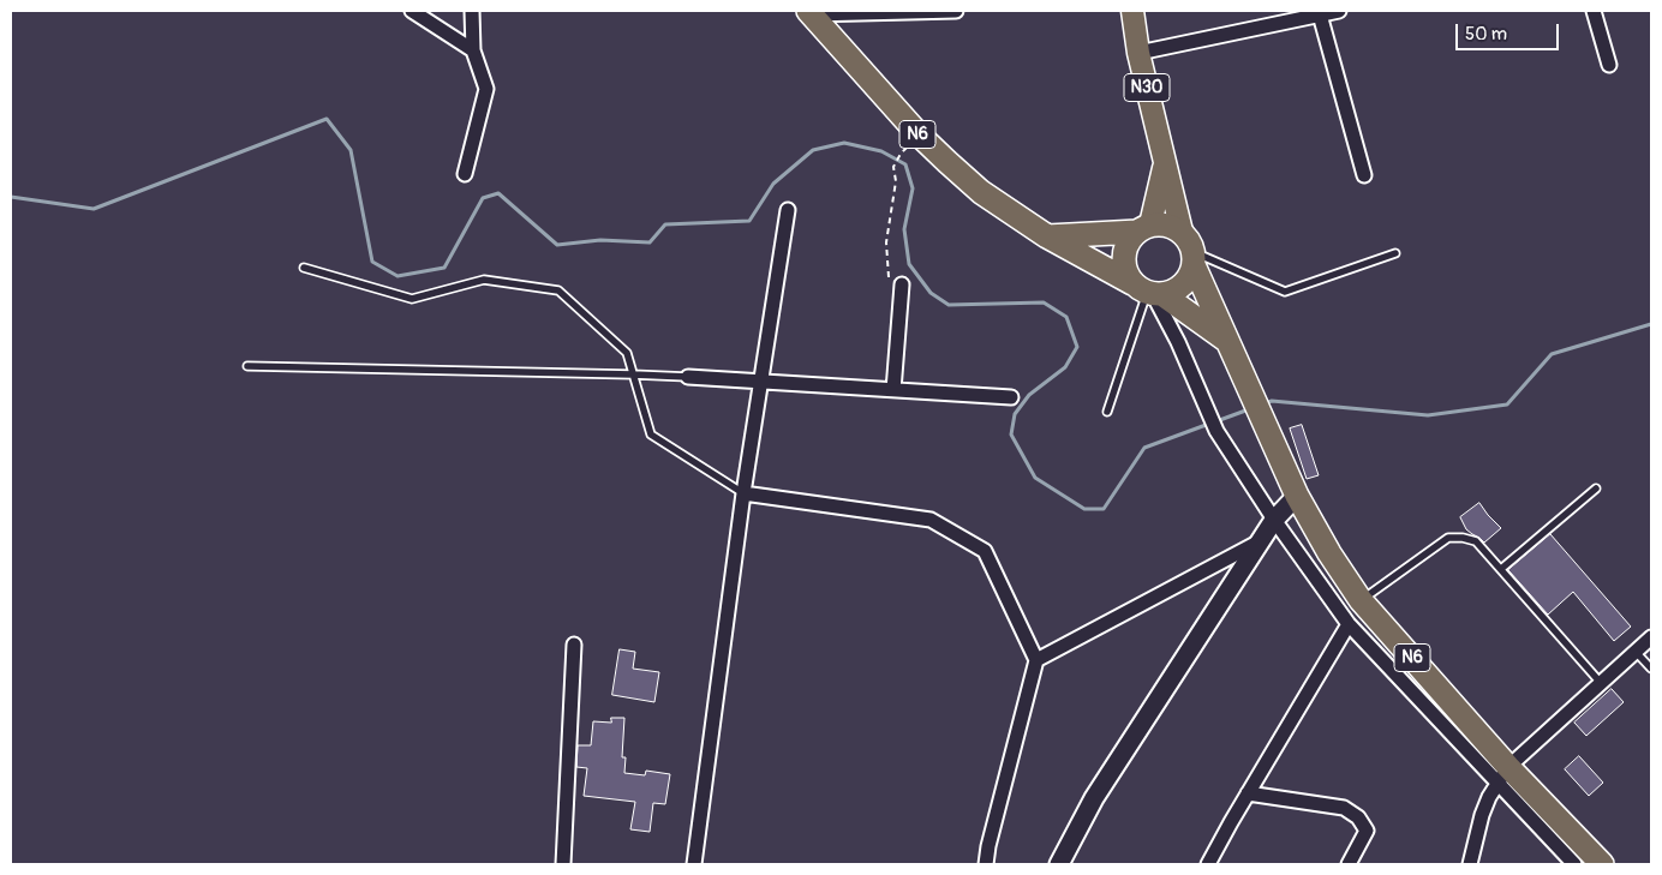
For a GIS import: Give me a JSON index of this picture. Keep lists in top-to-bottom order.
{
  "streets": {
    "highway": ["N6"],
    "main road": ["N30"]
  },
  "crossings": [
    ["N30", "N6"]
  ],
  "scale_bar": "50 m"
}
